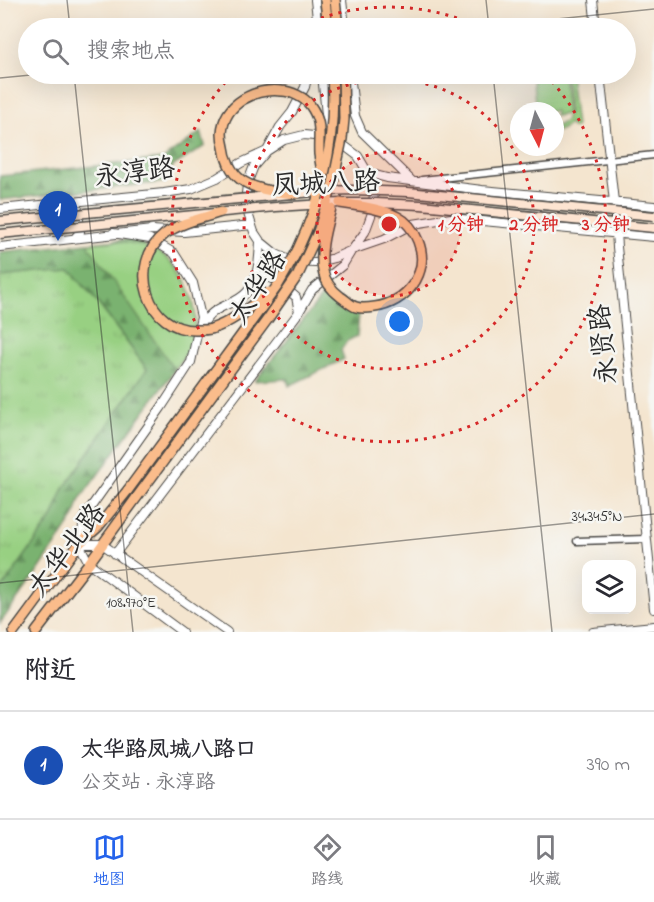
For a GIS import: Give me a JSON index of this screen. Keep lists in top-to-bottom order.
{
  "streets": {
    "main road": ["凤城八路", "太华路", "太华北路"],
    "street": ["永淳路", "永贤路"]
  },
  "crossings": [
    ["永淳路", "凤城八路"],
    ["凤城八路", "永贤路"],
    ["太华路", "太华北路"]
  ],
  "north": "bottom",
  "page": {
    "search": "搜索地点",
    "pins": "1",
    "heading": "附近",
    "list": [
      {
        "mark": "1",
        "name": "太华路凤城八路口",
        "note": "公交站 · 永淳路",
        "value": "390 m"
      }
    ],
    "nav": ["地图", "路线", "收藏"]
  },
  "coordinates": ["34.345°N", "108.970°E"],
  "rings": ["1 分钟", "2 分钟", "3 分钟"]
}
